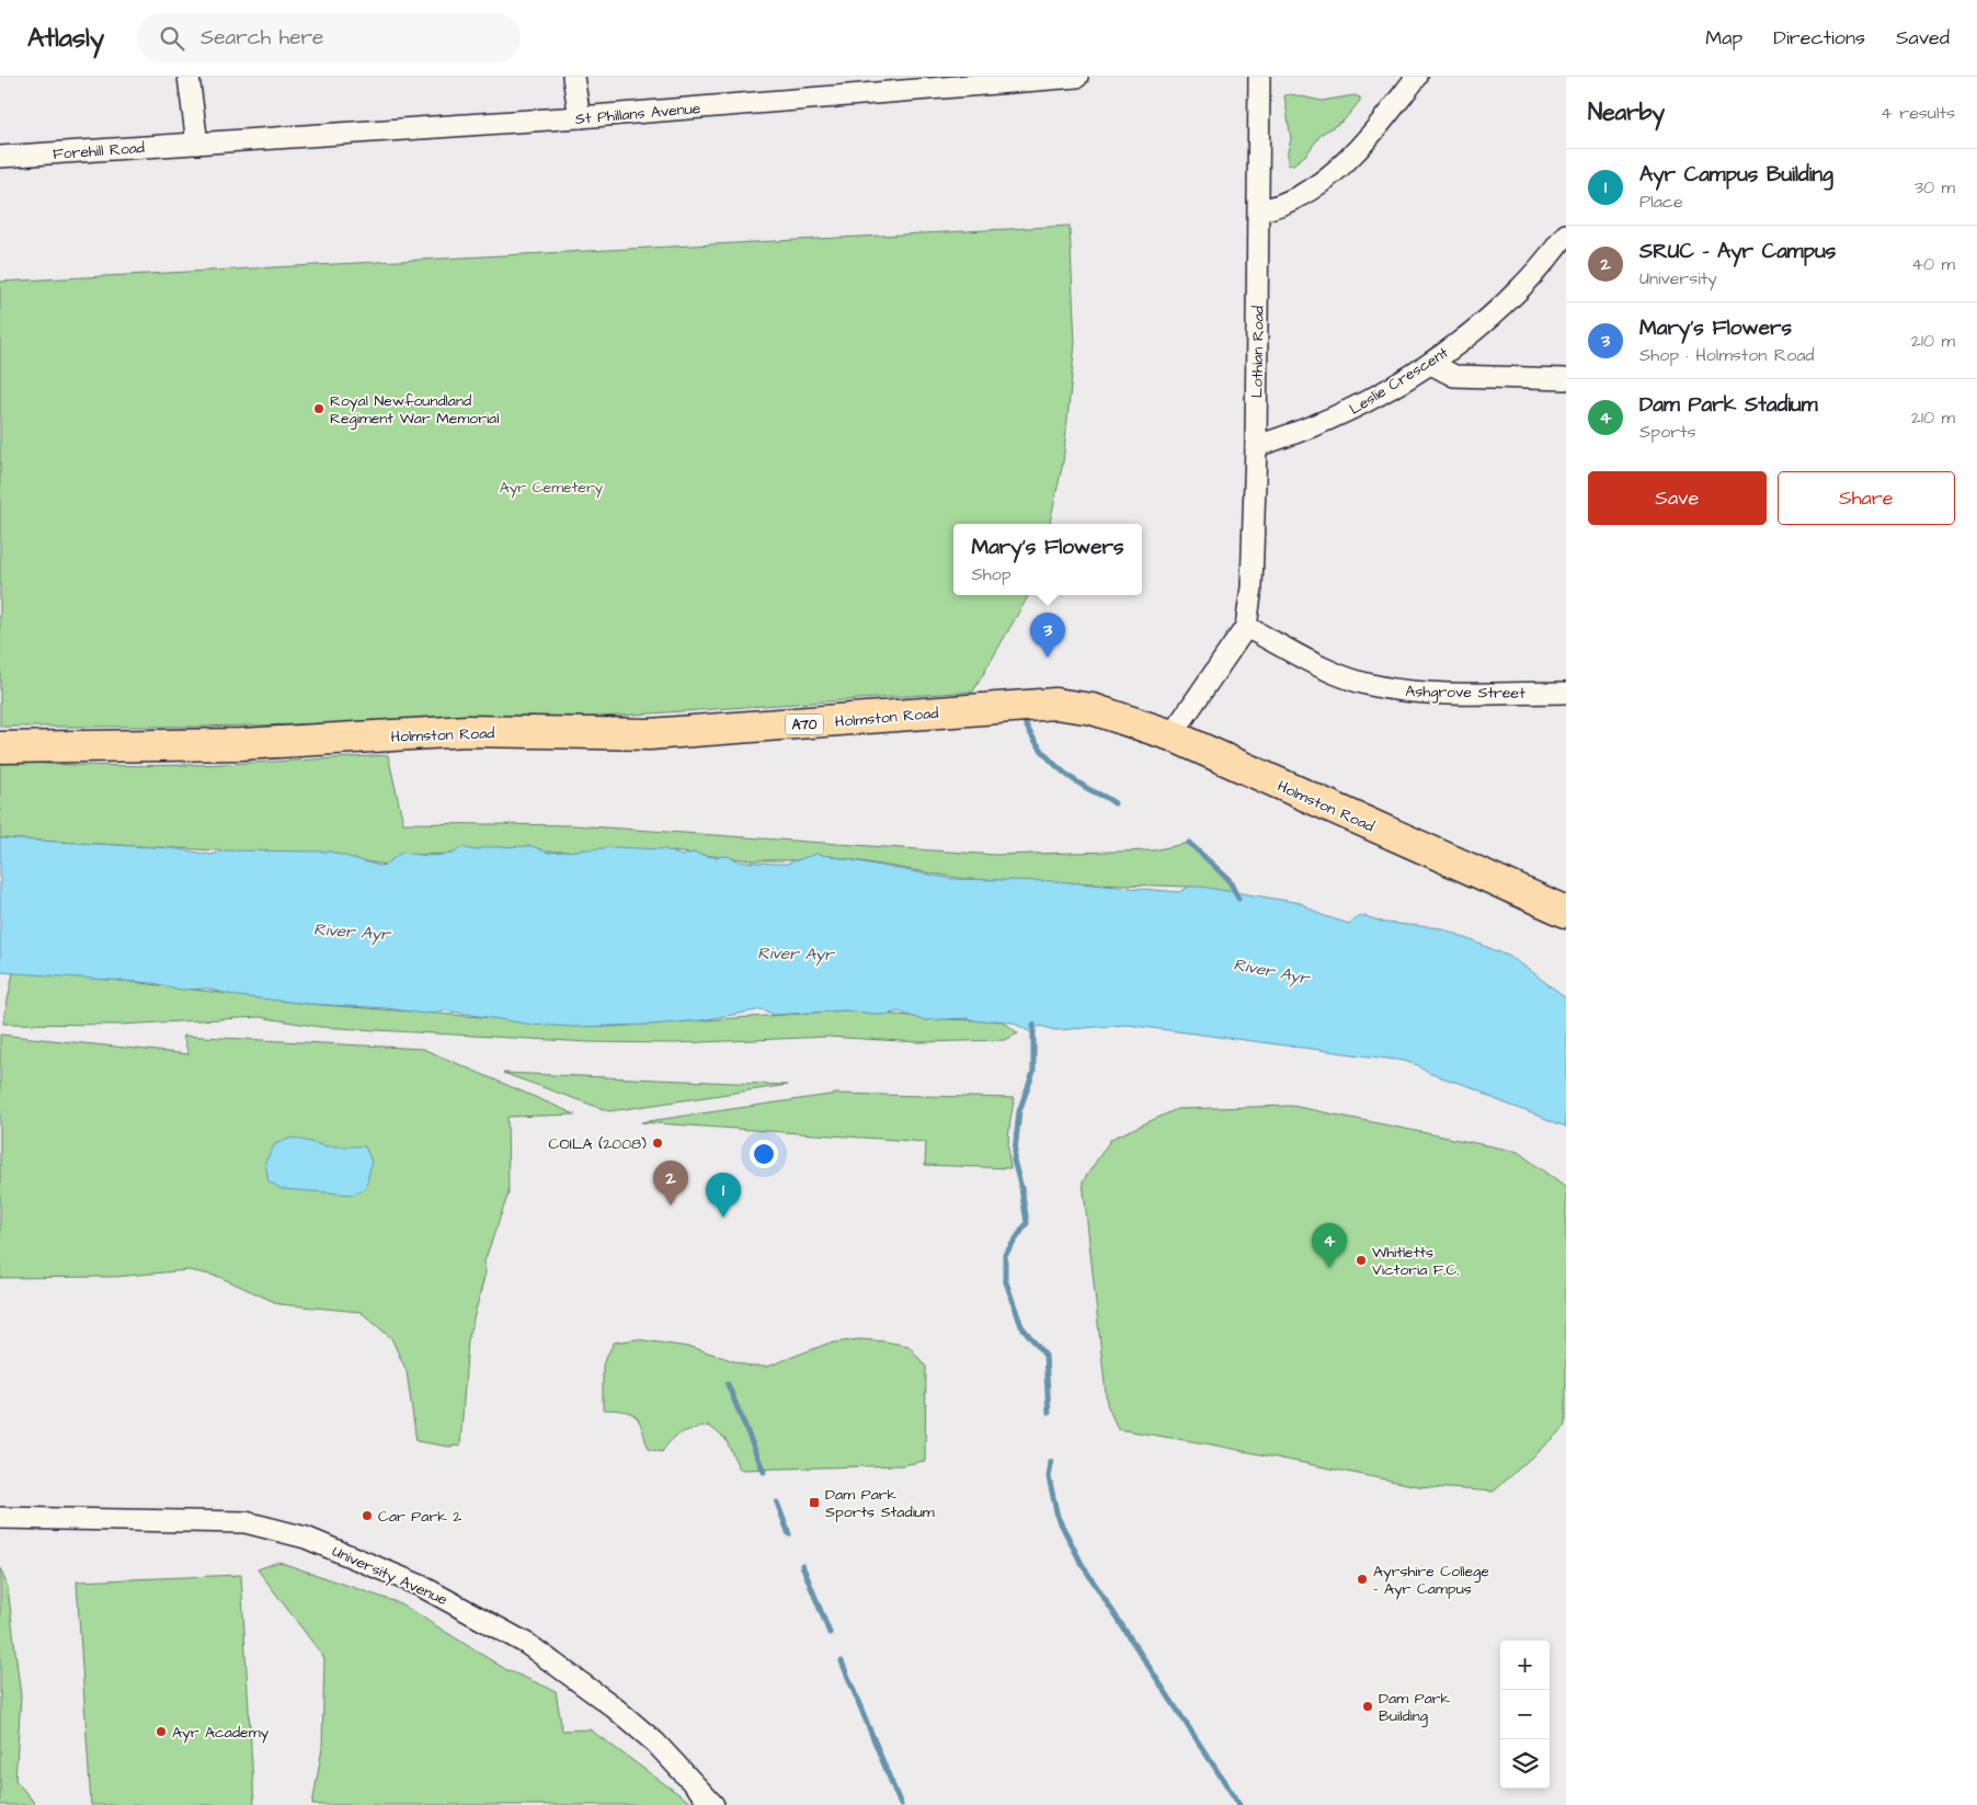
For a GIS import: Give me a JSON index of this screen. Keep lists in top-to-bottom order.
{
  "streets": {
    "main road": ["Holmston Road", "A70"],
    "street": [
      "St Phillans Avenue",
      "Forehill Road",
      "Lothian Road",
      "Leslie Crescent",
      "Ashgrove Street",
      "University Avenue"
    ]
  },
  "crossings": [
    ["St Phillans Avenue", "Forehill Road"],
    ["Lothian Road", "Leslie Crescent"],
    ["Lothian Road", "Ashgrove Street"]
  ],
  "water": ["River Ayr"],
  "parks": ["Ayr Cemetery"],
  "places": {
    "other": [
      "Royal Newfoundland Regiment War Memorial",
      "COILA (2008)",
      "Whitletts Victoria F.C.",
      "Car Park 2",
      "Ayrshire College - Ayr Campus",
      "Dam Park Building",
      "Ayr Academy"
    ],
    "transit": ["Dam Park Sports Stadium"]
  },
  "page": {
    "header": "Atlasly",
    "search": "Search here",
    "nav": ["Map", "Directions", "Saved"],
    "heading": ["Nearby", "4 results"],
    "list": [
      {
        "mark": "1",
        "name": "Ayr Campus Building",
        "note": "Place",
        "value": "30 m"
      },
      {
        "mark": "2",
        "name": "SRUC - Ayr Campus",
        "note": "University",
        "value": "40 m"
      },
      {
        "mark": "3",
        "name": "Mary's Flowers",
        "note": "Shop · Holmston Road",
        "value": "210 m"
      },
      {
        "mark": "4",
        "name": "Dam Park Stadium",
        "note": "Sports",
        "value": "210 m"
      }
    ],
    "buttons": ["Save", "Share"],
    "popup": ["Mary's Flowers", "Shop"],
    "pins": [
      "3",
      "2",
      "1",
      "4"
    ],
    "map_buttons": ["+", "−"]
  }
}
